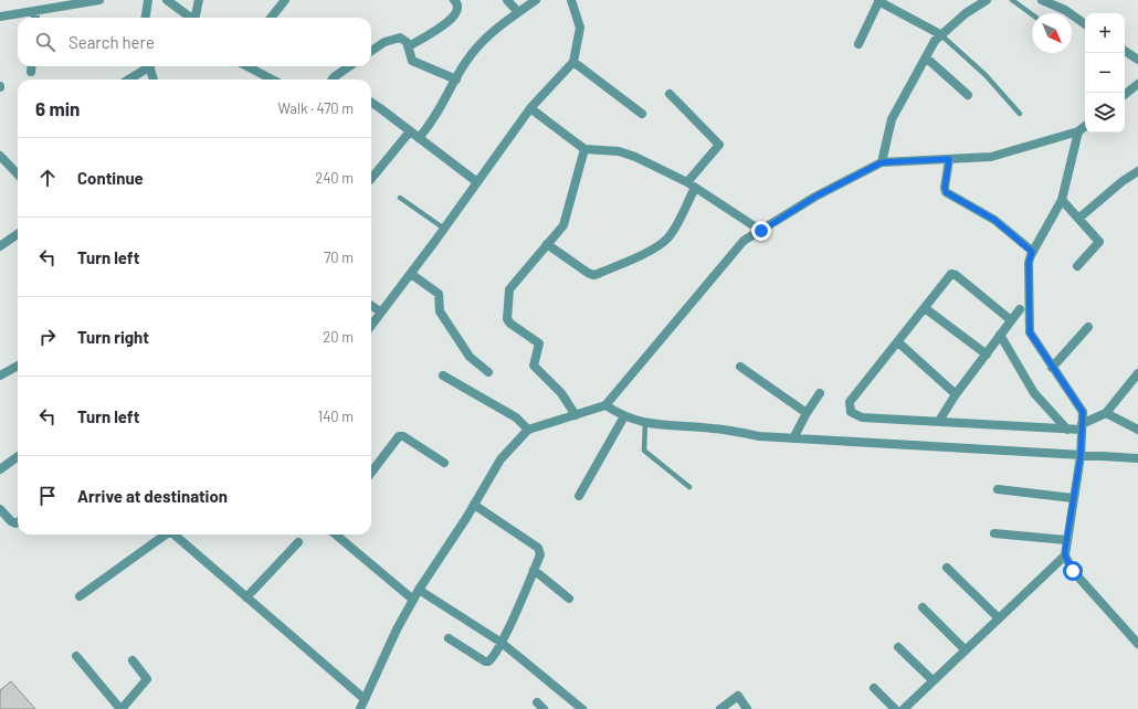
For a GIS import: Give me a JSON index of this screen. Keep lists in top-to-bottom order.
{
  "north": "bottom right",
  "page": {
    "map_buttons": ["+", "−"],
    "search": "Search here",
    "heading": ["6 min", "Walk · 470 m"],
    "list": [
      ["Continue", "240 m"],
      ["Turn left", "70 m"],
      ["Turn right", "20 m"],
      ["Turn left", "140 m"],
      "Arrive at destination"
    ]
  }
}
